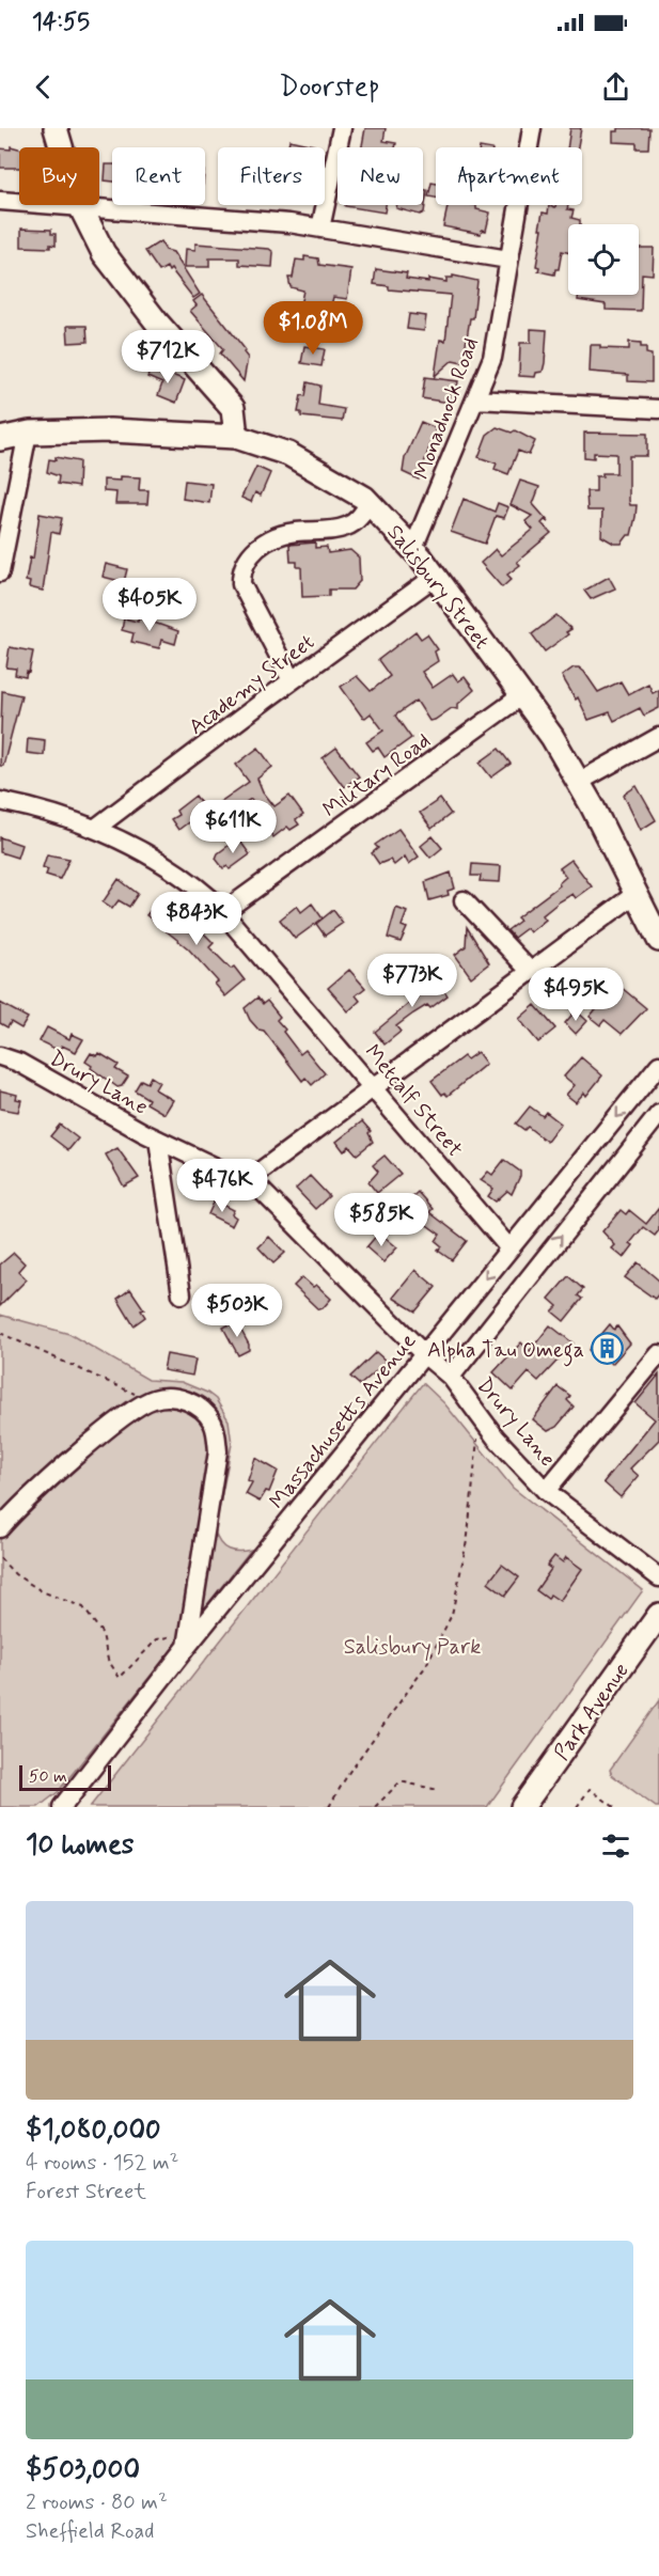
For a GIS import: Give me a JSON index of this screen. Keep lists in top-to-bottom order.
{
  "streets": {
    "main road": ["Salisbury Street", "Park Avenue"],
    "street": [
      "Monadnock Road",
      "Academy Street",
      "Military Road",
      "Drury Lane",
      "Metcalf Street",
      "Massachusetts Avenue"
    ]
  },
  "crossings": [
    ["Monadnock Road", "Salisbury Street"],
    ["Salisbury Street", "Academy Street"],
    ["Salisbury Street", "Military Road"],
    ["Academy Street", "Metcalf Street"],
    ["Military Road", "Metcalf Street"],
    ["Drury Lane", "Massachusetts Avenue"],
    ["Metcalf Street", "Massachusetts Avenue"]
  ],
  "parks": ["Salisbury Park"],
  "places": {
    "building": ["Alpha Tau Omega"]
  },
  "scale_bar": "50 m",
  "page": {
    "status": "14:55",
    "header": "Doorstep",
    "chip": [
      "Buy",
      "Rent",
      "Filters",
      "New",
      "Apartment"
    ],
    "price": [
      "$1.08M",
      "$712K",
      "$405K",
      "$611K",
      "$843K",
      "$773K",
      "$495K",
      "$476K",
      "$585K",
      "$503K"
    ],
    "scale": "50 m",
    "heading": "10 homes",
    "list": [
      {
        "name": "$1,080,000",
        "note": "4 rooms · 152 m² · Forest Street"
      },
      {
        "name": "$503,000",
        "note": "2 rooms · 80 m² · Sheffield Road"
      }
    ]
  }
}
